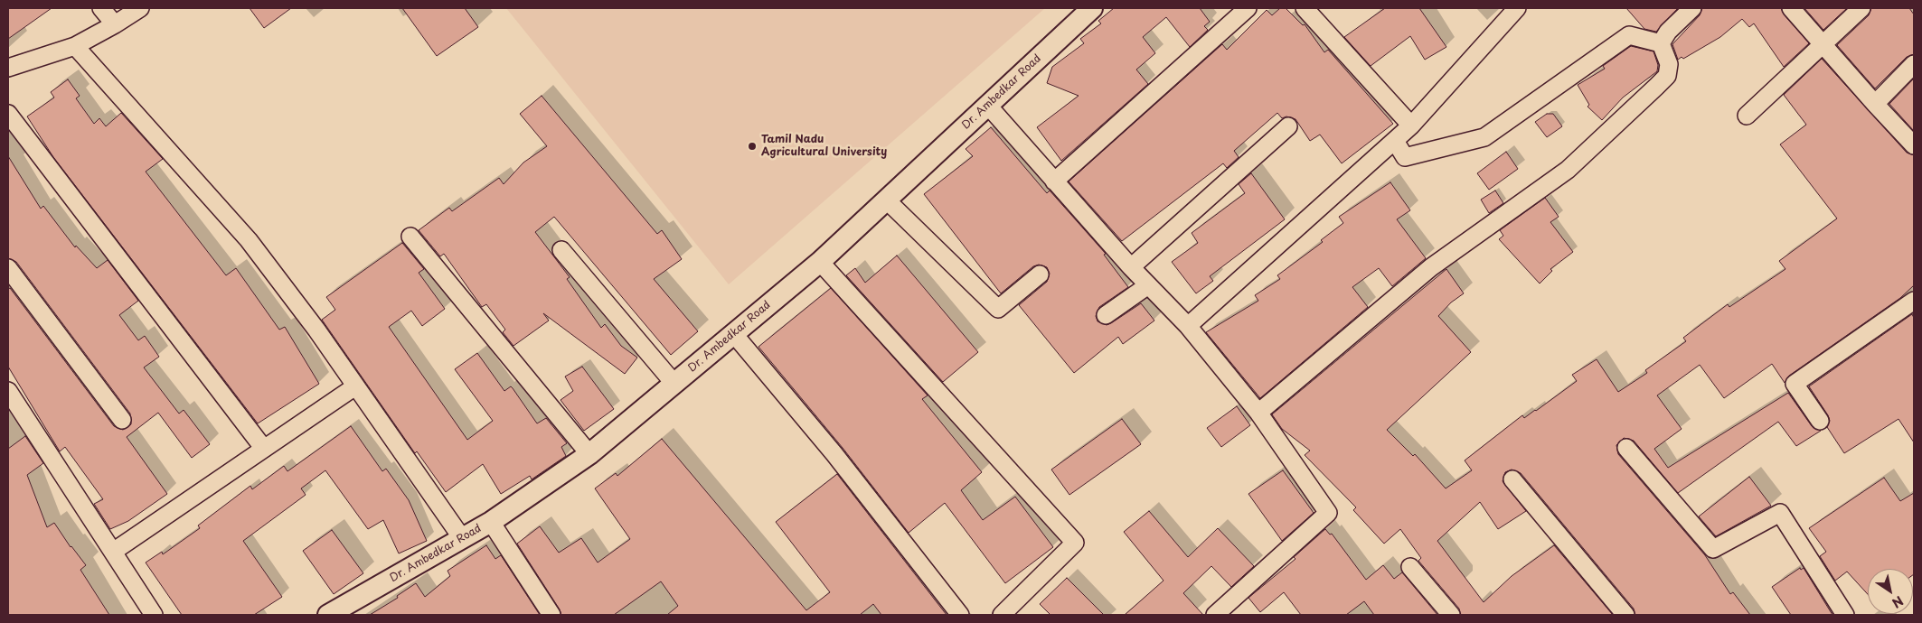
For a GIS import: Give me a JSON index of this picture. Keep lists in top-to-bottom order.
{
  "streets": {
    "street": ["Dr. Ambedkar Road"]
  },
  "places": ["Tamil Nadu Agricultural University"],
  "north": "bottom right"
}
